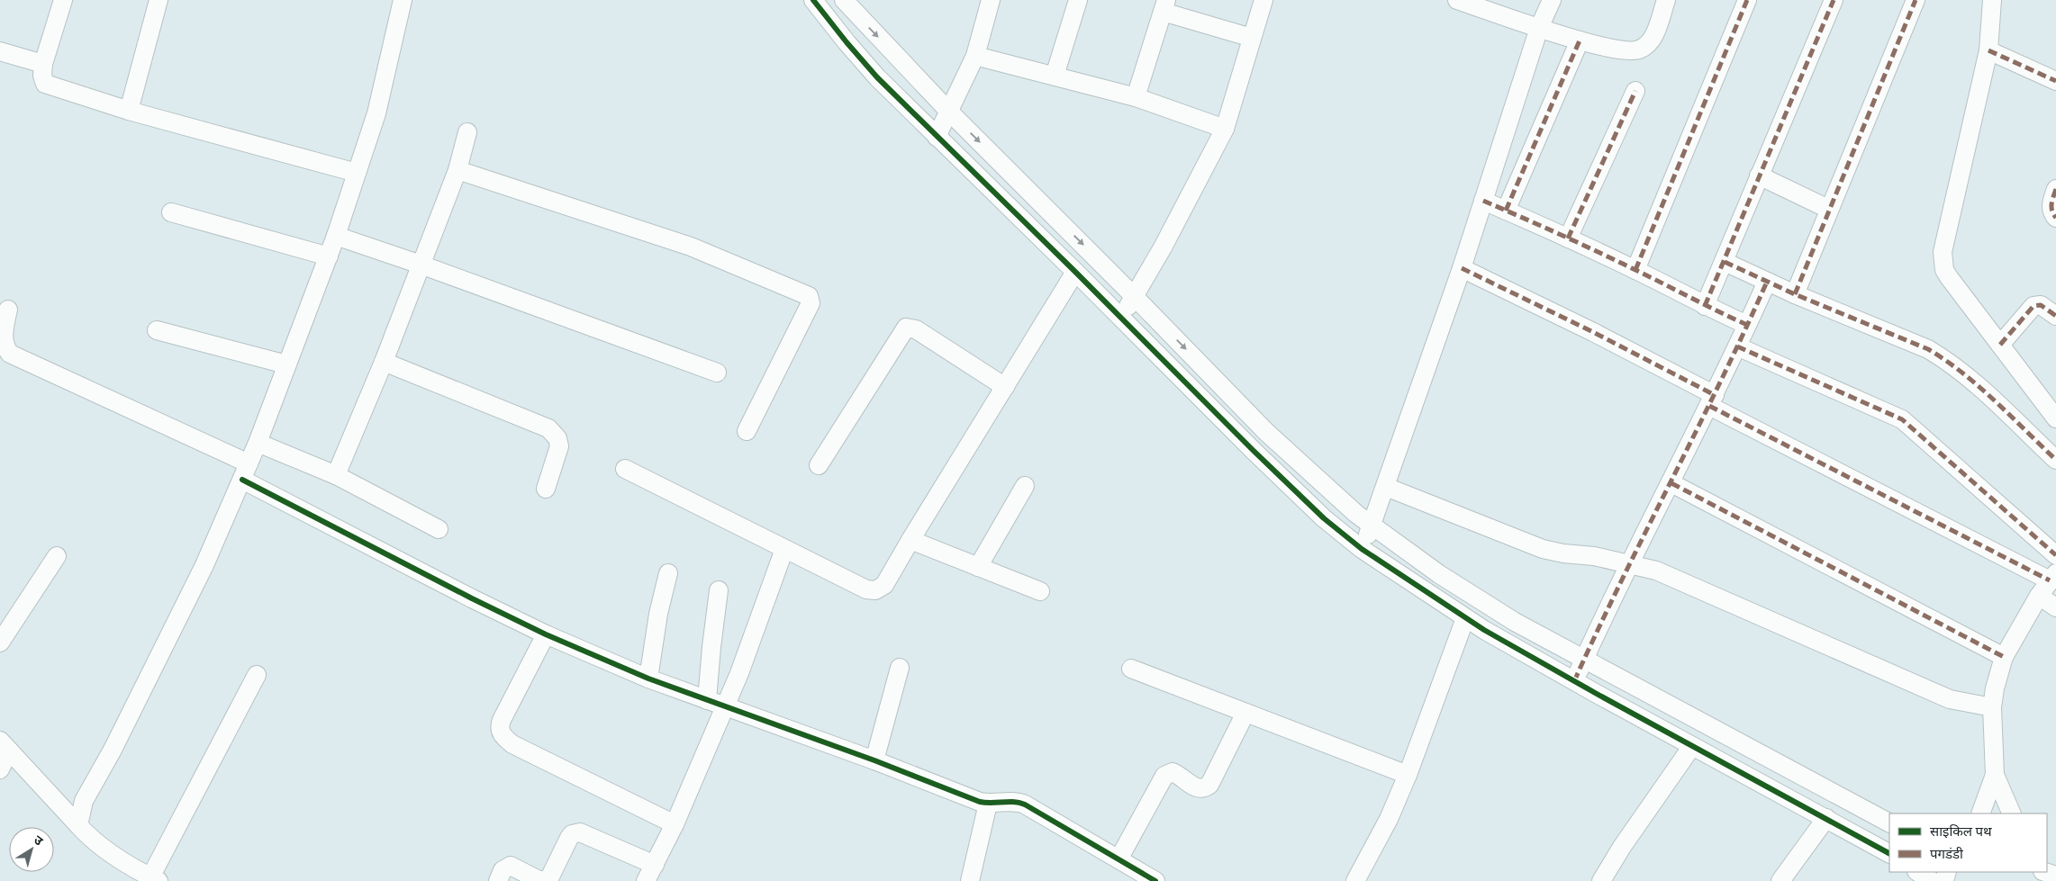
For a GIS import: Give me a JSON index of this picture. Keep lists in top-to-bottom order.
{
  "legend": ["साइकिल पथ", "पगडंडी"],
  "north": "top right"
}
